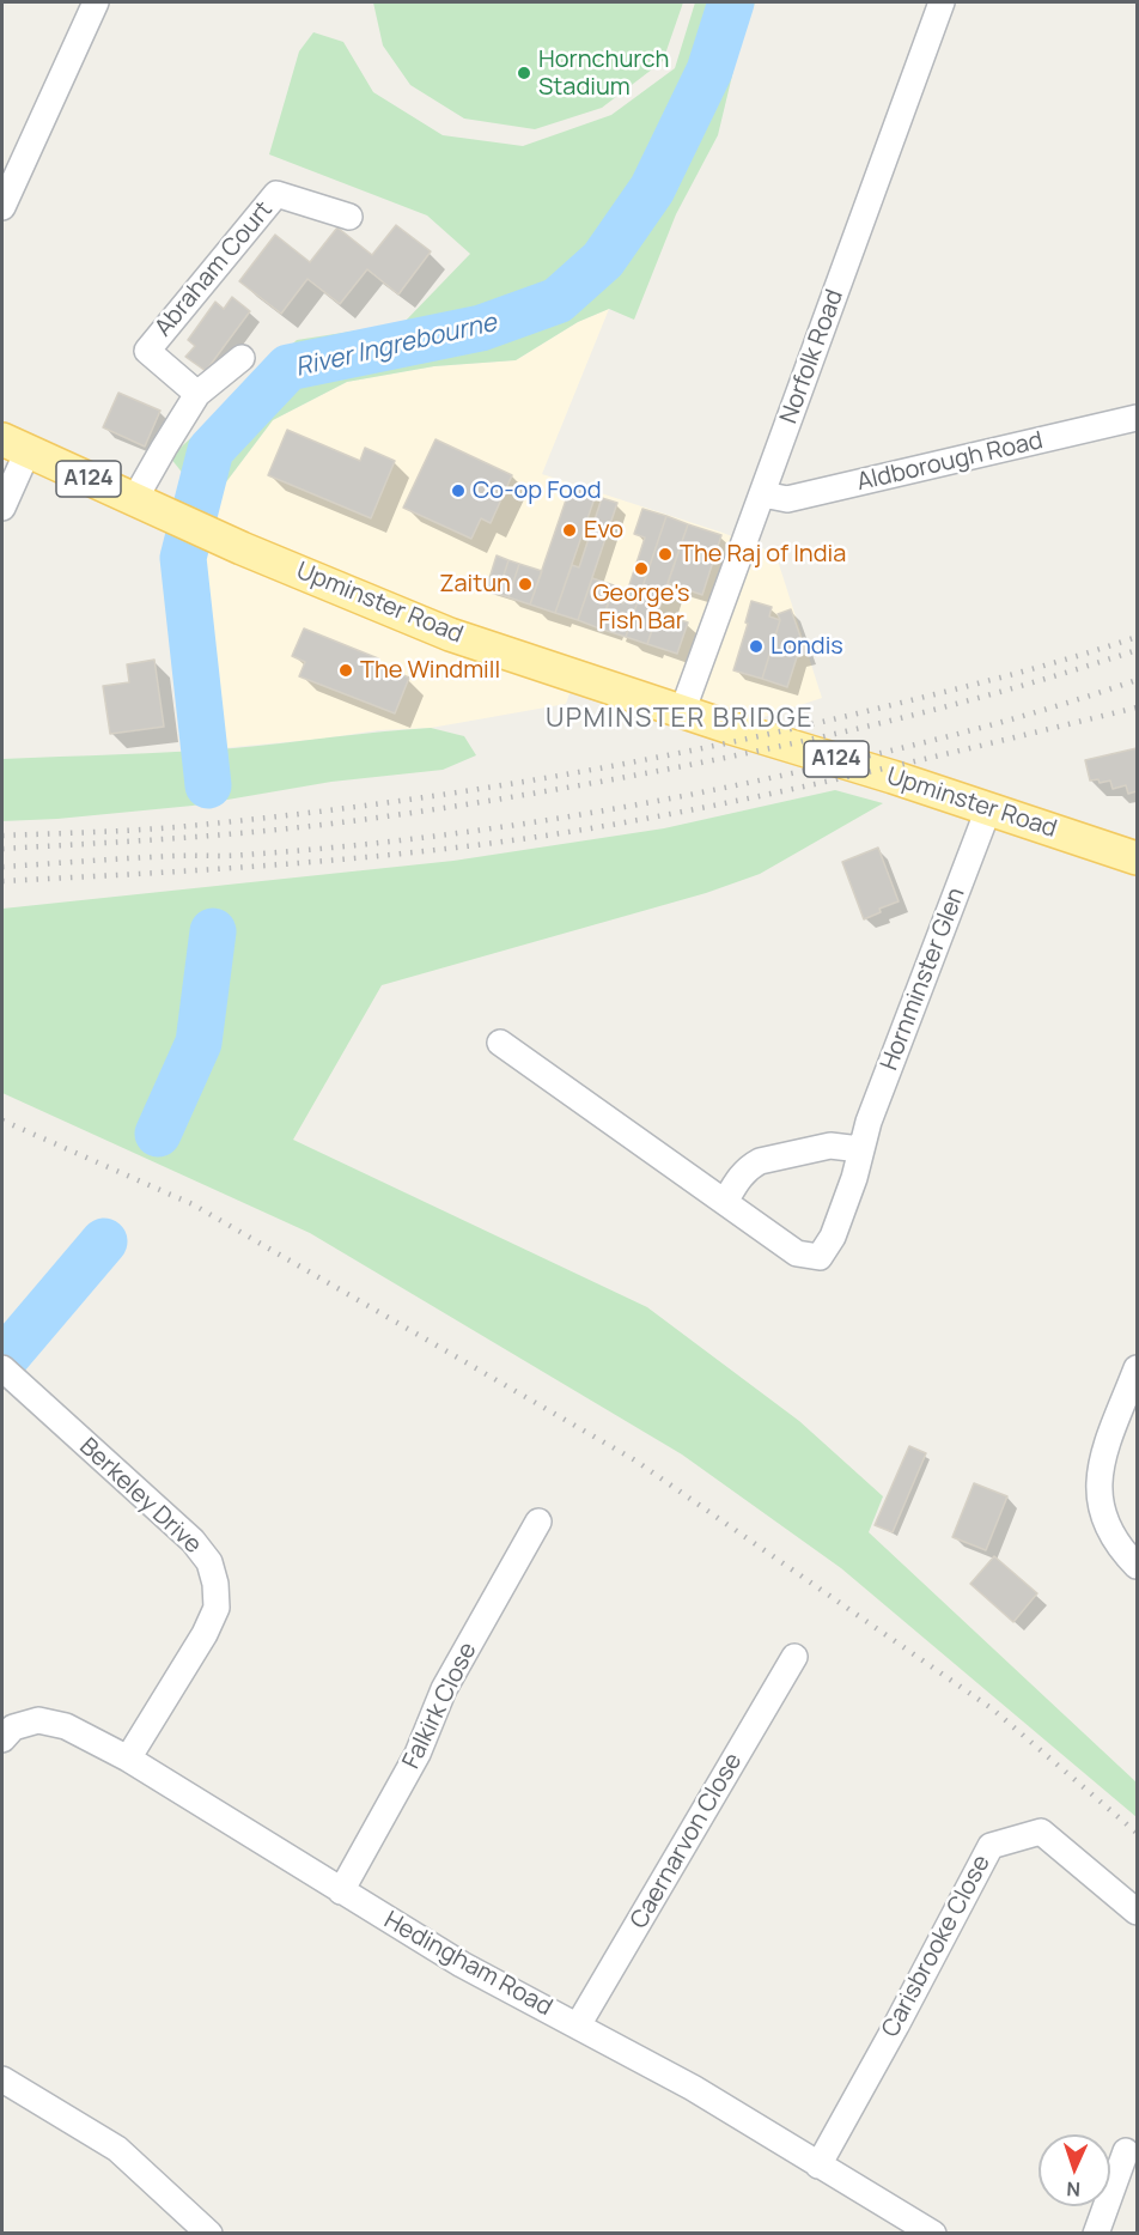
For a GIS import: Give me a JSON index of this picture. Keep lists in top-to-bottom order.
{
  "streets": {
    "main road": ["A124", "Upminster Road"],
    "street": [
      "Abraham Court",
      "Norfolk Road",
      "Aldborough Road",
      "Hornminster Glen",
      "Berkeley Drive",
      "Falkirk Close",
      "Caernarvon Close",
      "Carisbrooke Close",
      "Hedingham Road"
    ]
  },
  "crossings": [
    ["Norfolk Road", "Aldborough Road"],
    ["Norfolk Road", "Upminster Road"],
    ["Upminster Road", "Hornminster Glen"],
    ["Berkeley Drive", "Hedingham Road"],
    ["Falkirk Close", "Hedingham Road"],
    ["Caernarvon Close", "Hedingham Road"],
    ["Carisbrooke Close", "Hedingham Road"]
  ],
  "districts": ["UPMINSTER BRIDGE"],
  "water": ["River Ingrebourne"],
  "places": [
    "Hornchurch Stadium",
    "Co-op Food",
    "Evo",
    "The Raj of India",
    "George's Fish Bar",
    "Zaitun",
    "Londis",
    "The Windmill"
  ],
  "north": "bottom"
}
